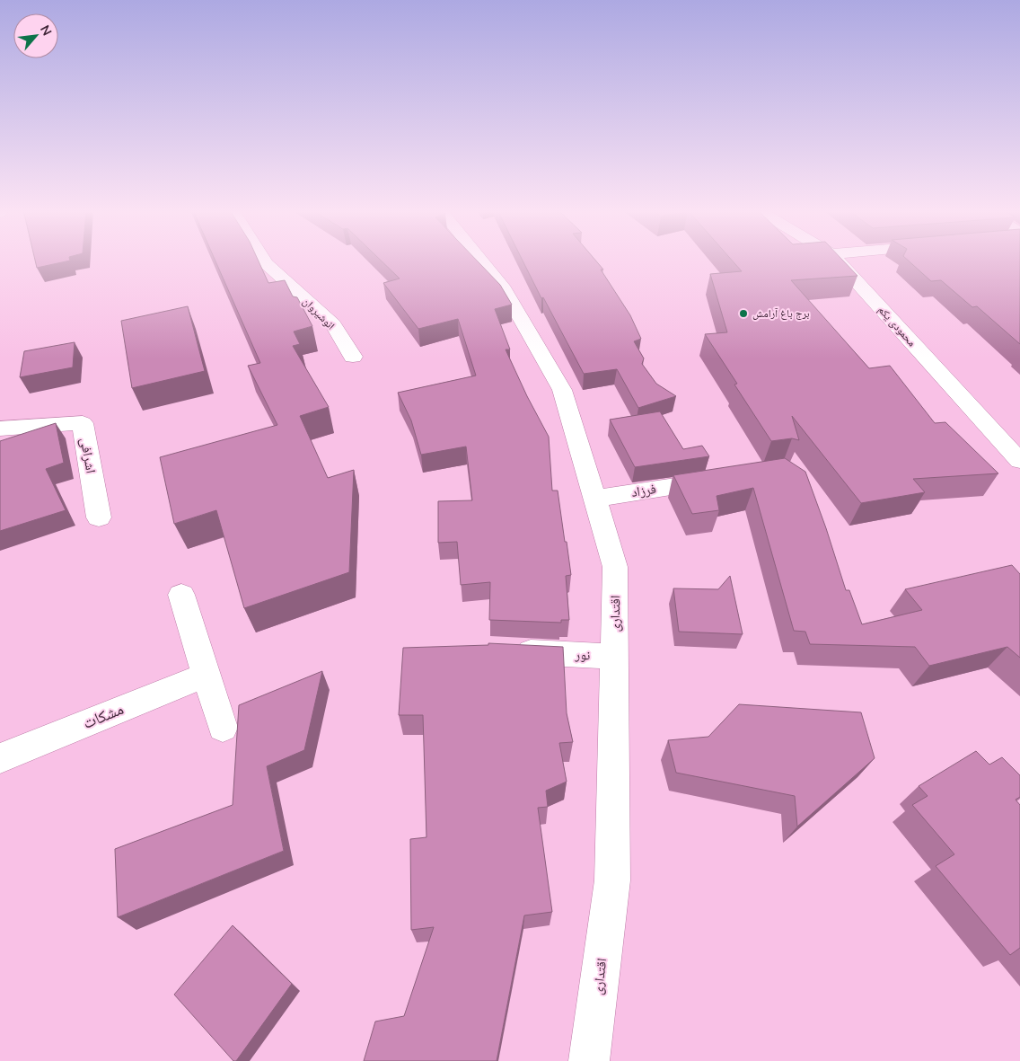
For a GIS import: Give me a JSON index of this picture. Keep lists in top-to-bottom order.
{
  "streets": {
    "street": [
      "انوشیروان",
      "محمودی یکم",
      "اشرافی",
      "فرزاد",
      "اقتداری",
      "نور",
      "مشکات"
    ]
  },
  "crossings": [
    ["فرزاد", "اقتداری"],
    ["اقتداری", "نور"]
  ],
  "places": ["برج باغ آرامش"],
  "north": "top right"
}
